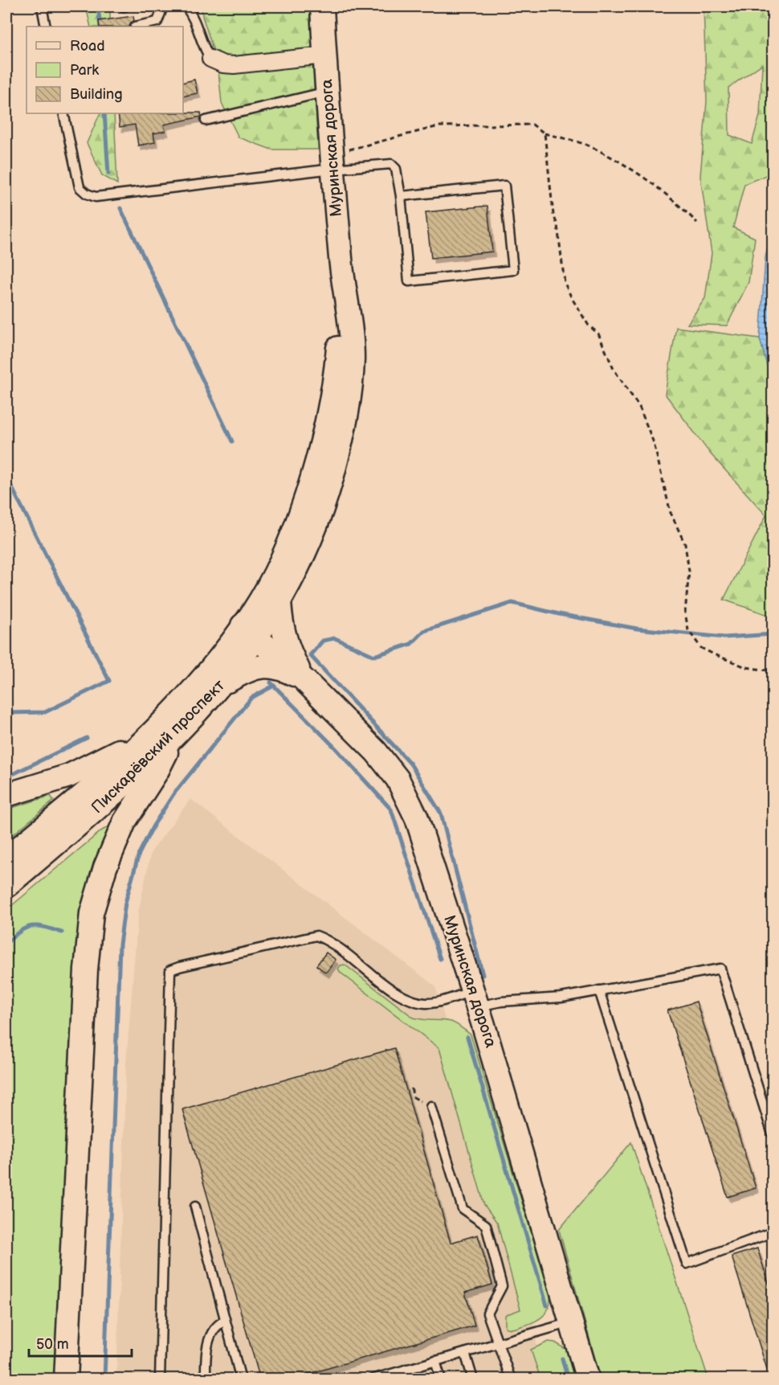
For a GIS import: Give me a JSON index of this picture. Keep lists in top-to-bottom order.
{
  "streets": {
    "street": ["Муринская дорога", "Пискарёвский проспект"]
  },
  "crossings": [
    ["Муринская дорога", "Пискарёвский проспект"]
  ],
  "legend": ["Road", "Park", "Building"],
  "scale_bar": "50 m"
}
